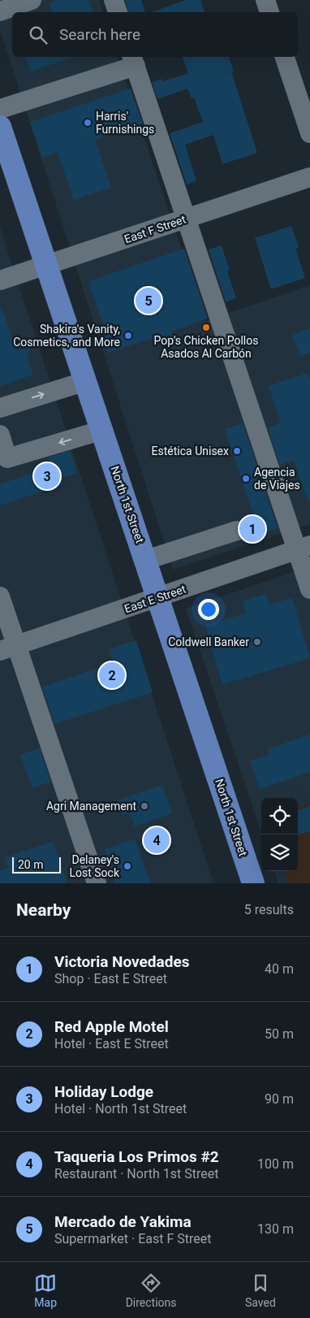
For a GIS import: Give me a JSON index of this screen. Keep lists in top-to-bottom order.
{
  "streets": {
    "main road": ["North 1st Street"],
    "street": ["East F Street", "East E Street"]
  },
  "crossings": [
    ["East F Street", "North 1st Street"],
    ["North 1st Street", "East E Street"]
  ],
  "places": [
    "Harris' Furnishings",
    "Pop's Chicken Pollos Asados Al Carbón",
    "Shakira's Vanity, Cosmetics, and More",
    "Estética Unisex",
    "Agencia de Viajes",
    "Coldwell Banker",
    "Agri Management",
    "Delaney's Lost Sock"
  ],
  "scale_bar": "20 m",
  "page": {
    "search": "Search here",
    "pins": [
      "5",
      "3",
      "1",
      "2",
      "4"
    ],
    "scale": "20 m",
    "heading": ["Nearby", "5 results"],
    "list": [
      {
        "mark": "1",
        "name": "Victoria Novedades",
        "note": "Shop · East E Street",
        "value": "40 m"
      },
      {
        "mark": "2",
        "name": "Red Apple Motel",
        "note": "Hotel · East E Street",
        "value": "50 m"
      },
      {
        "mark": "3",
        "name": "Holiday Lodge",
        "note": "Hotel · North 1st Street",
        "value": "90 m"
      },
      {
        "mark": "4",
        "name": "Taqueria Los Primos #2",
        "note": "Restaurant · North 1st Street",
        "value": "100 m"
      },
      {
        "mark": "5",
        "name": "Mercado de Yakima",
        "note": "Supermarket · East F Street",
        "value": "130 m"
      }
    ],
    "nav": ["Map", "Directions", "Saved"]
  }
}
